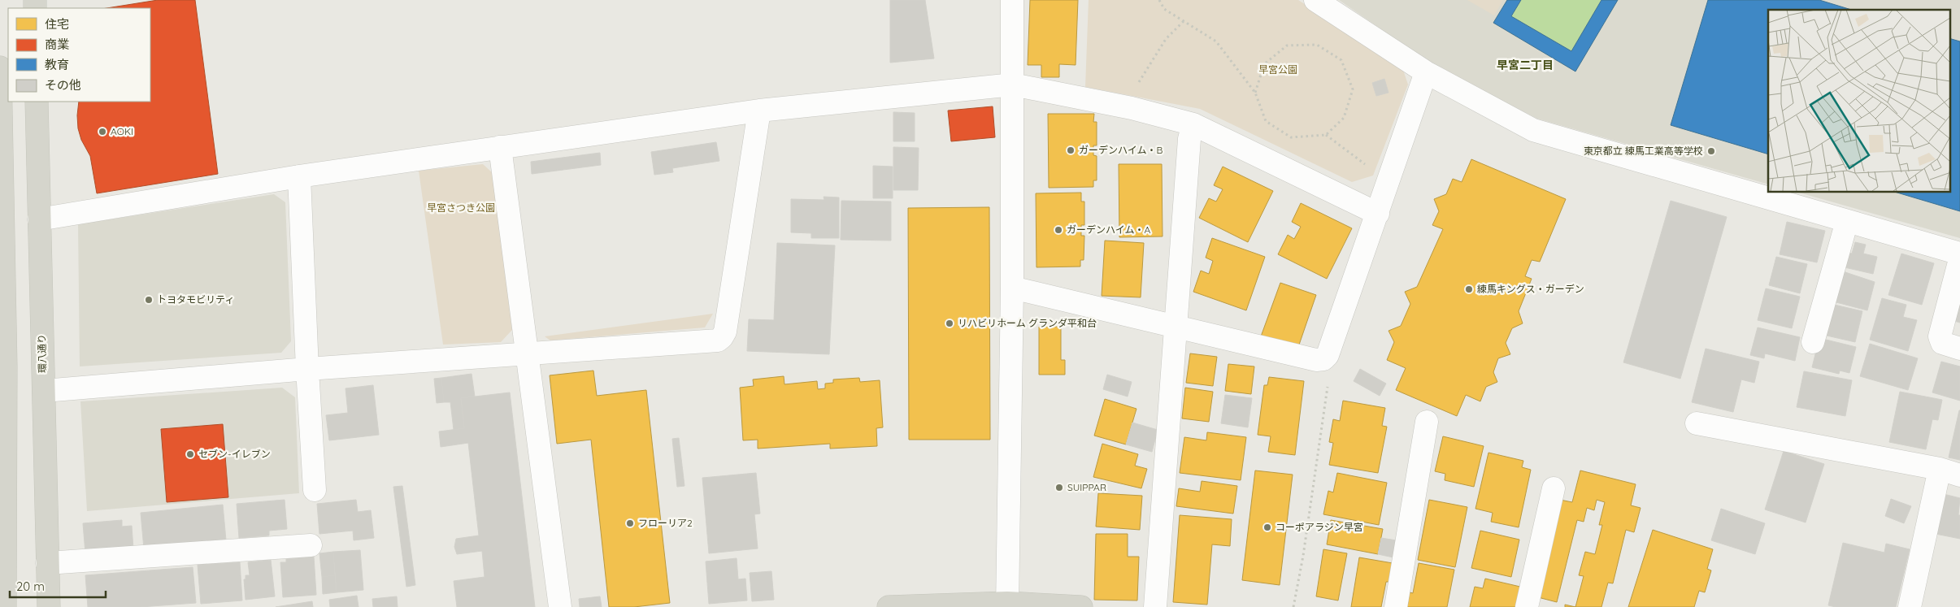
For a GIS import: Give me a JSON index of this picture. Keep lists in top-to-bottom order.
{
  "streets": {
    "main road": ["環八通り"]
  },
  "districts": ["早宮二丁目"],
  "parks": ["早宮公園", "早宮さつき公園"],
  "places": [
    "AOKI",
    "ガーデンハイム・B",
    "東京都立 練馬工業高等学校",
    "ガーデンハイム・A",
    "練馬キングス・ガーデン",
    "トヨタモビリティ",
    "リハビリホーム グランダ平和台",
    "セブン-イレブン",
    "SUIPPAR",
    "フローリア2",
    "コーポアラジン早宮"
  ],
  "legend": [
    "住宅",
    "商業",
    "教育",
    "その他"
  ],
  "scale_bar": "20 m"
}
